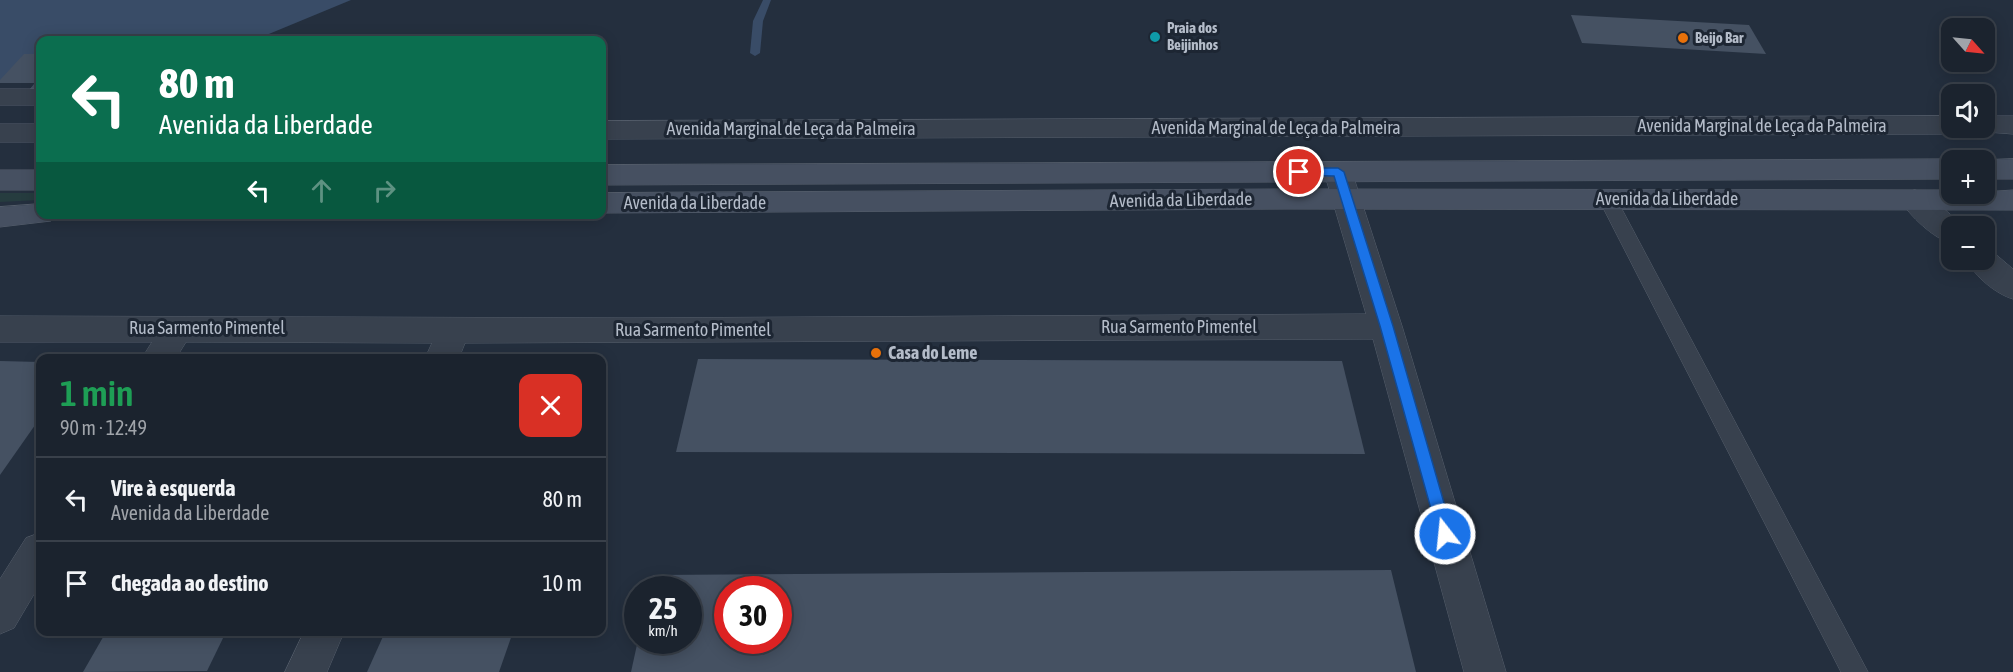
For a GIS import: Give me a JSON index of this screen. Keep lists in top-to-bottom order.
{
  "streets": {
    "main road": ["Avenida da Liberdade"],
    "street": ["Avenida Marginal de Leça da Palmeira", "Rua Sarmento Pimentel"]
  },
  "places": ["Praia dos Beijinhos", "Beijo Bar", "Casa do Leme"],
  "north": "bottom right",
  "page": {
    "map_buttons": ["+", "−"],
    "turn": ["80 m", "Avenida da Liberdade"],
    "heading": ["1 min", "90 m · 12:49"],
    "list": [
      {
        "name": "Vire à esquerda",
        "note": "Avenida da Liberdade",
        "value": "80 m"
      },
      {
        "name": "Chegada ao destino",
        "value": "10 m"
      }
    ],
    "speed": "25 km/h",
    "limit": "30"
  }
}
